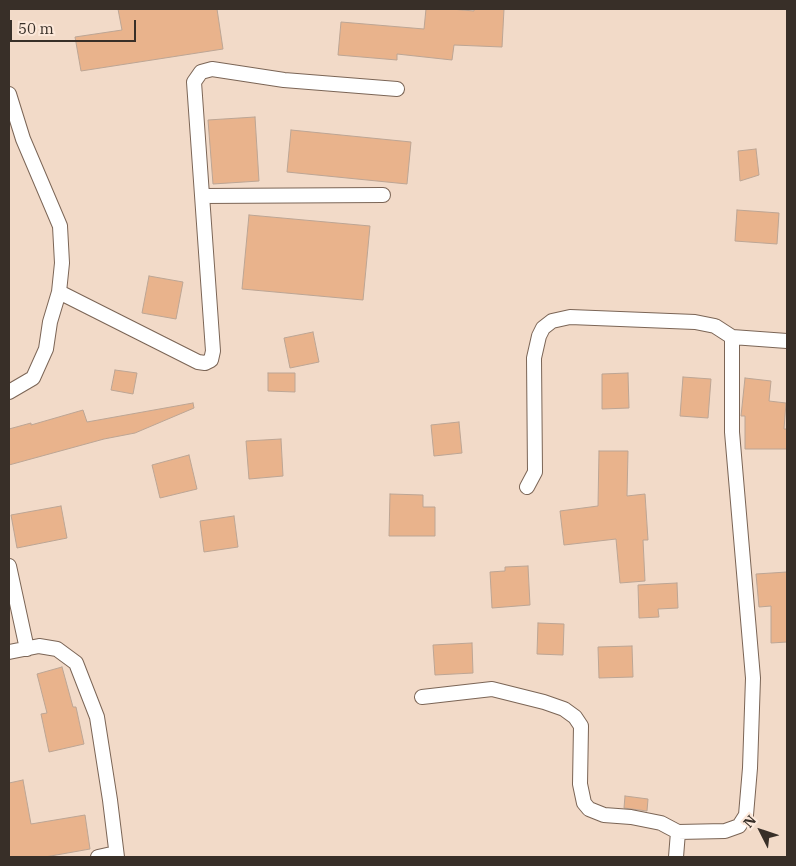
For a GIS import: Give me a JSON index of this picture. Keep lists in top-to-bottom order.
{
  "scale_bar": "50 m",
  "north": "top left"
}
